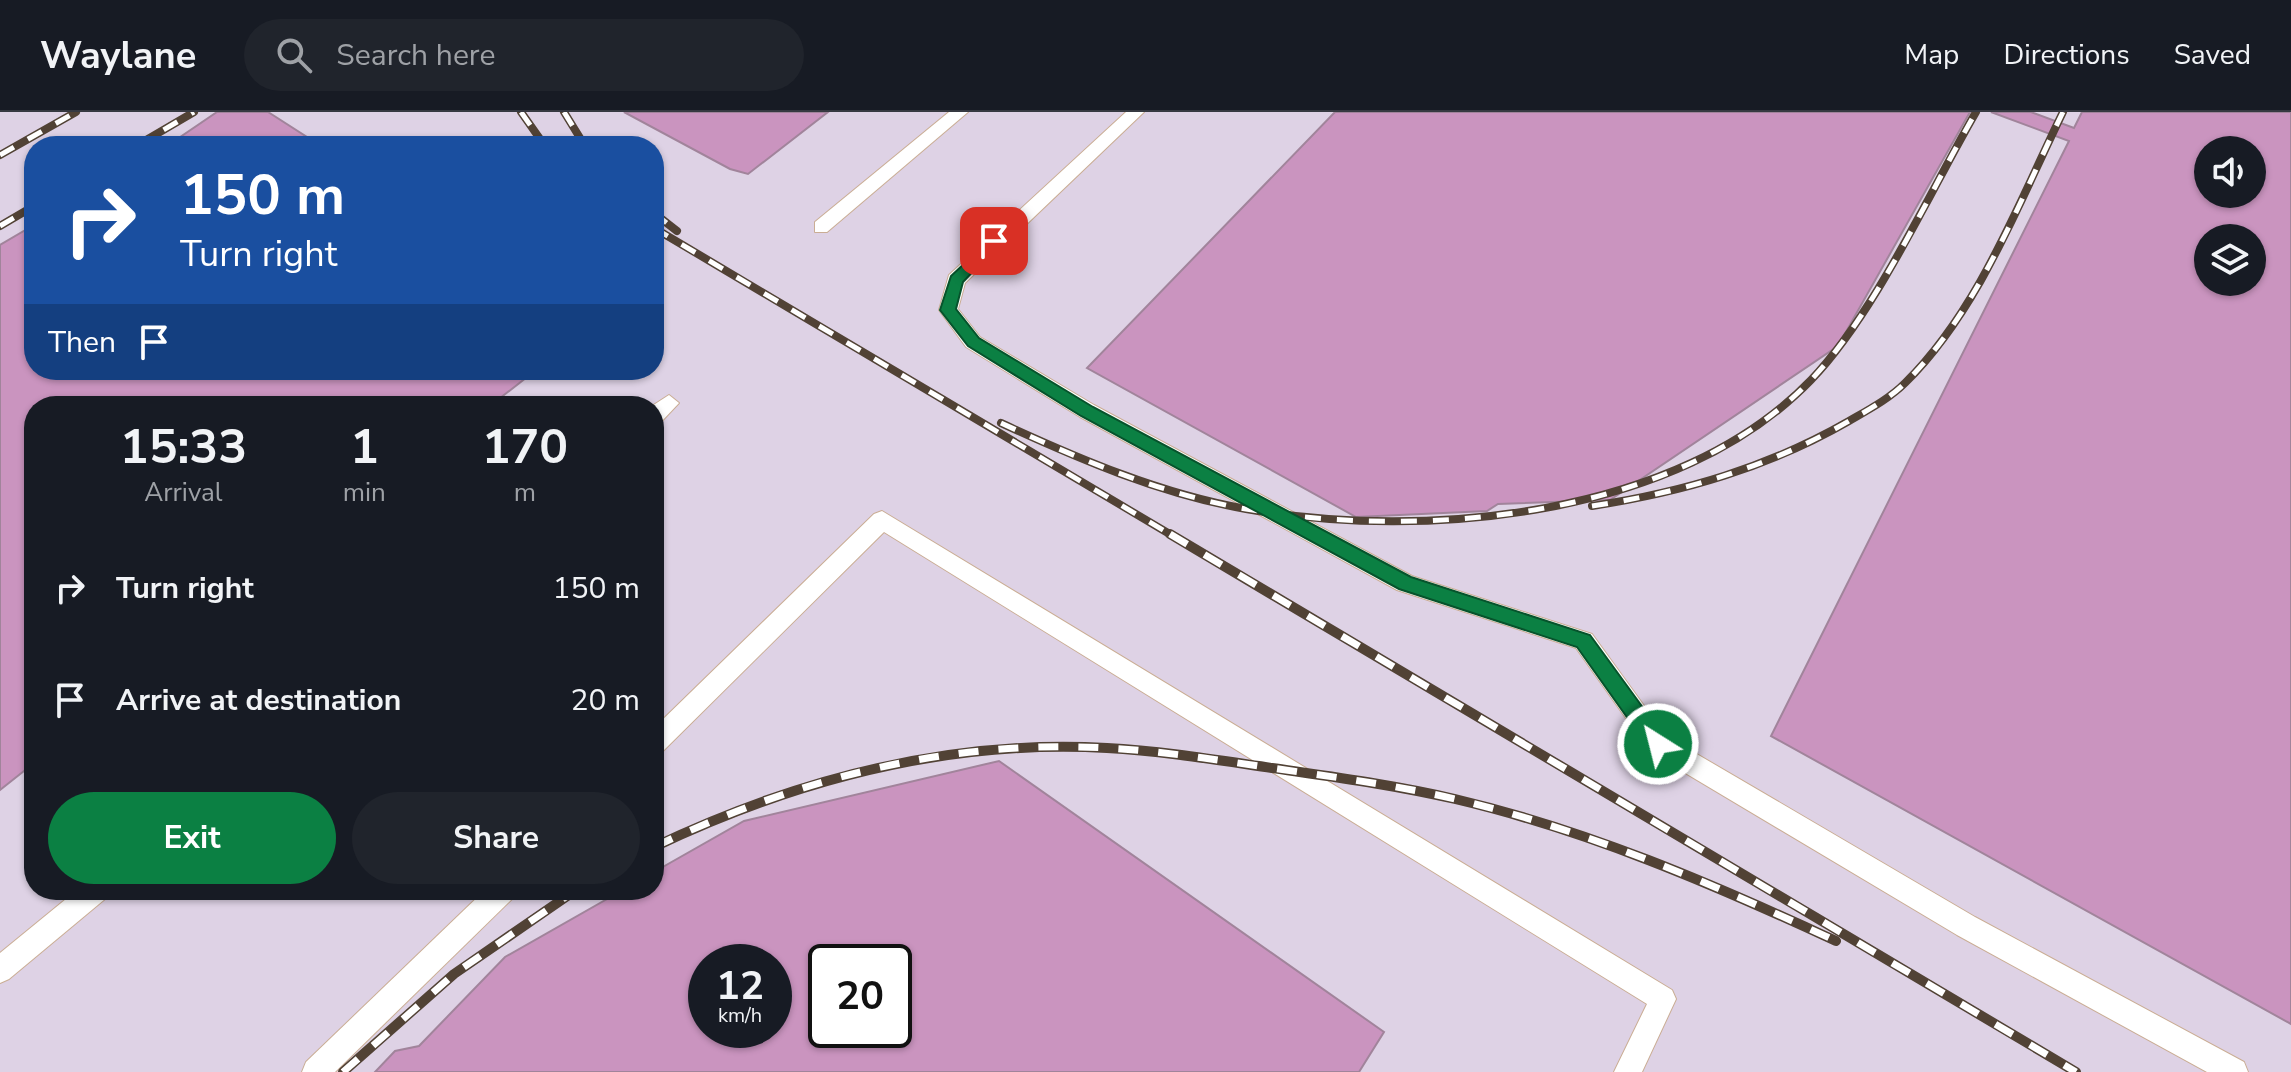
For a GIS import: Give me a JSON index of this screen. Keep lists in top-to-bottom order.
{
  "page": {
    "header": "Waylane",
    "search": "Search here",
    "nav": ["Map", "Directions", "Saved"],
    "turn": ["150 m", "Turn right"],
    "then": "Then",
    "eta": [
      "15:33",
      "Arrival",
      "1",
      "min",
      "170",
      "m"
    ],
    "list": [
      {
        "name": "Turn right",
        "value": "150 m"
      },
      {
        "name": "Arrive at destination",
        "value": "20 m"
      }
    ],
    "buttons": ["Exit", "Share"],
    "speed": "12 km/h",
    "limit": "20"
  }
}
